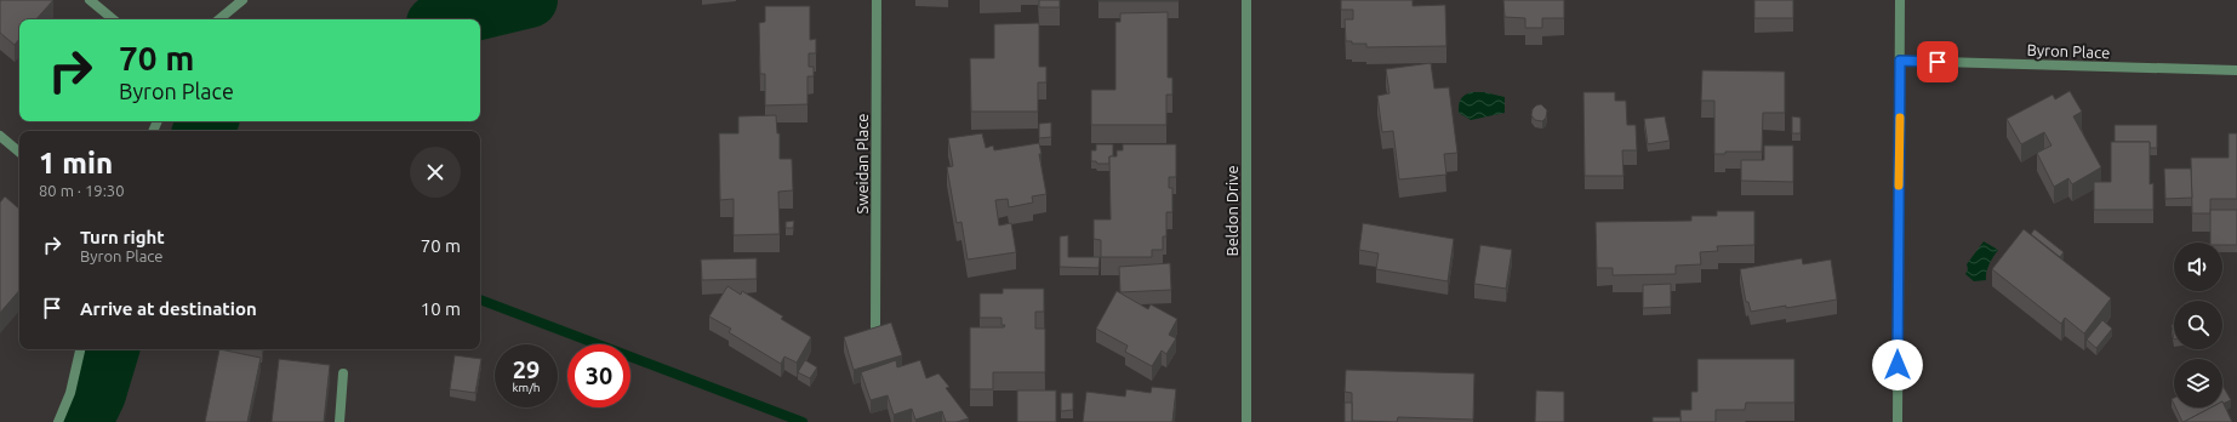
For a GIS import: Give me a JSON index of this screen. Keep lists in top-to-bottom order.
{
  "streets": {
    "street": ["Byron Place", "Sweidan Place", "Beldon Drive"]
  },
  "page": {
    "turn": ["70 m", "Byron Place"],
    "heading": ["1 min", "80 m · 19:30"],
    "list": [
      {
        "name": "Turn right",
        "note": "Byron Place",
        "value": "70 m"
      },
      {
        "name": "Arrive at destination",
        "value": "10 m"
      }
    ],
    "speed": "29 km/h",
    "limit": "30"
  }
}
